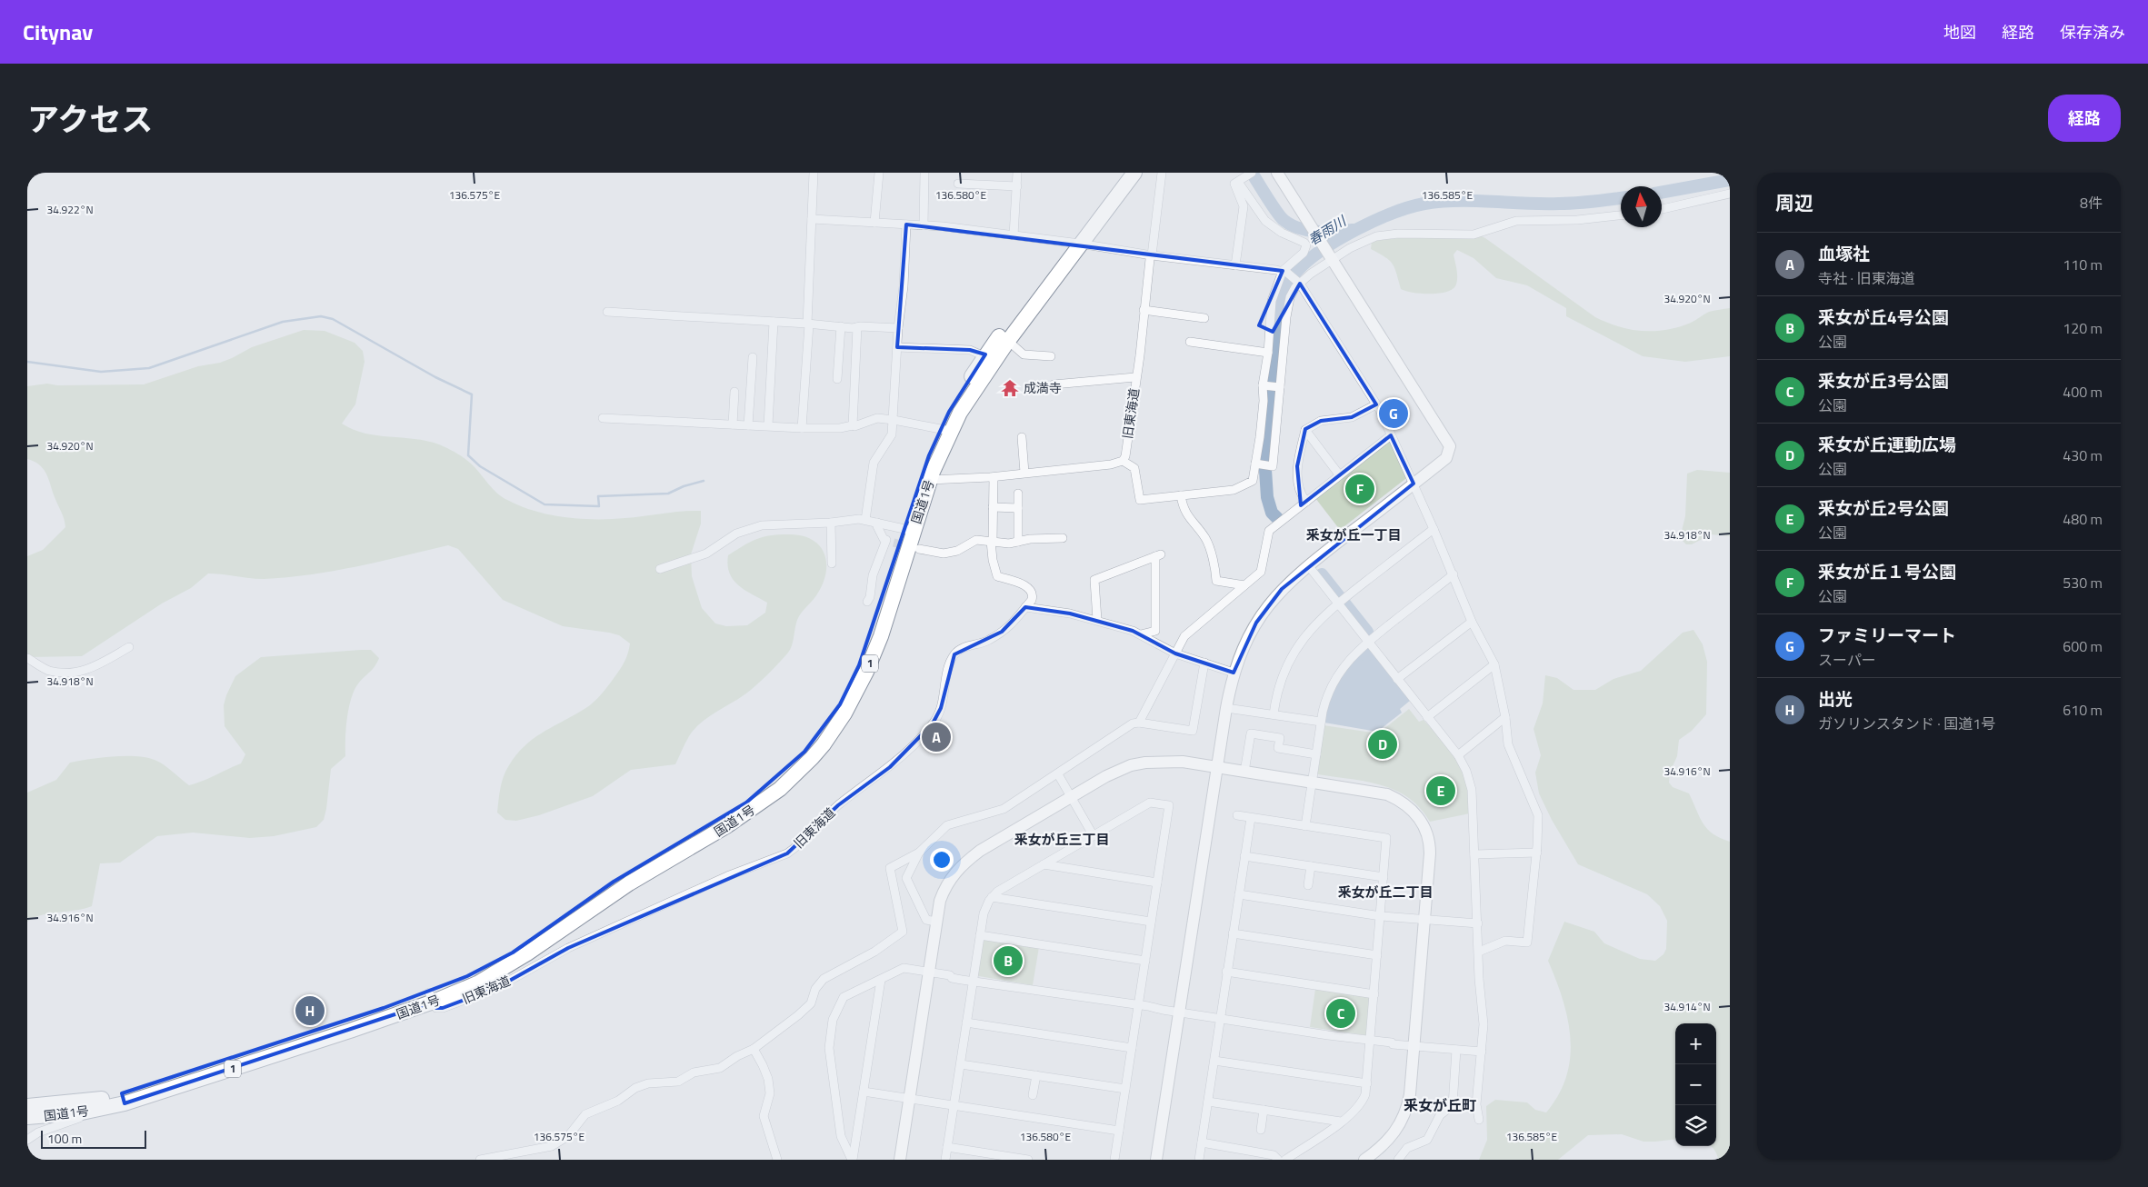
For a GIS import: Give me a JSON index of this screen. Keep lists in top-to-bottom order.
{
  "streets": {
    "highway": ["国道1号", "1"],
    "street": ["旧東海道"]
  },
  "crossings": [
    ["旧東海道", "国道1号"]
  ],
  "districts": [
    "釆女が丘一丁目",
    "釆女が丘三丁目",
    "釆女が丘二丁目",
    "釆女が丘町"
  ],
  "water": ["春雨川"],
  "places": {
    "temple": ["成満寺"]
  },
  "scale_bar": "100 m",
  "north": "top",
  "page": {
    "header": "Citynav",
    "nav": ["地図", "経路", "保存済み"],
    "title": "アクセス",
    "buttons": "経路",
    "heading": ["周辺", "8件"],
    "list": [
      {
        "mark": "A",
        "name": "血塚社",
        "note": "寺社 · 旧東海道",
        "value": "110 m"
      },
      {
        "mark": "B",
        "name": "釆女が丘4号公園",
        "note": "公園",
        "value": "120 m"
      },
      {
        "mark": "C",
        "name": "釆女が丘3号公園",
        "note": "公園",
        "value": "400 m"
      },
      {
        "mark": "D",
        "name": "釆女が丘運動広場",
        "note": "公園",
        "value": "430 m"
      },
      {
        "mark": "E",
        "name": "釆女が丘2号公園",
        "note": "公園",
        "value": "480 m"
      },
      {
        "mark": "F",
        "name": "釆女が丘１号公園",
        "note": "公園",
        "value": "530 m"
      },
      {
        "mark": "G",
        "name": "ファミリーマート",
        "note": "スーパー",
        "value": "600 m"
      },
      {
        "mark": "H",
        "name": "出光",
        "note": "ガソリンスタンド · 国道1号",
        "value": "610 m"
      }
    ],
    "pins": [
      "G",
      "F",
      "A",
      "D",
      "E",
      "B",
      "H",
      "C"
    ],
    "map_buttons": ["+", "−"],
    "scale": "100 m"
  },
  "coordinates": [
    "136.575°E",
    "136.580°E",
    "136.585°E",
    "34.922°N",
    "34.920°N",
    "34.918°N",
    "34.916°N",
    "34.914°N"
  ]
}
